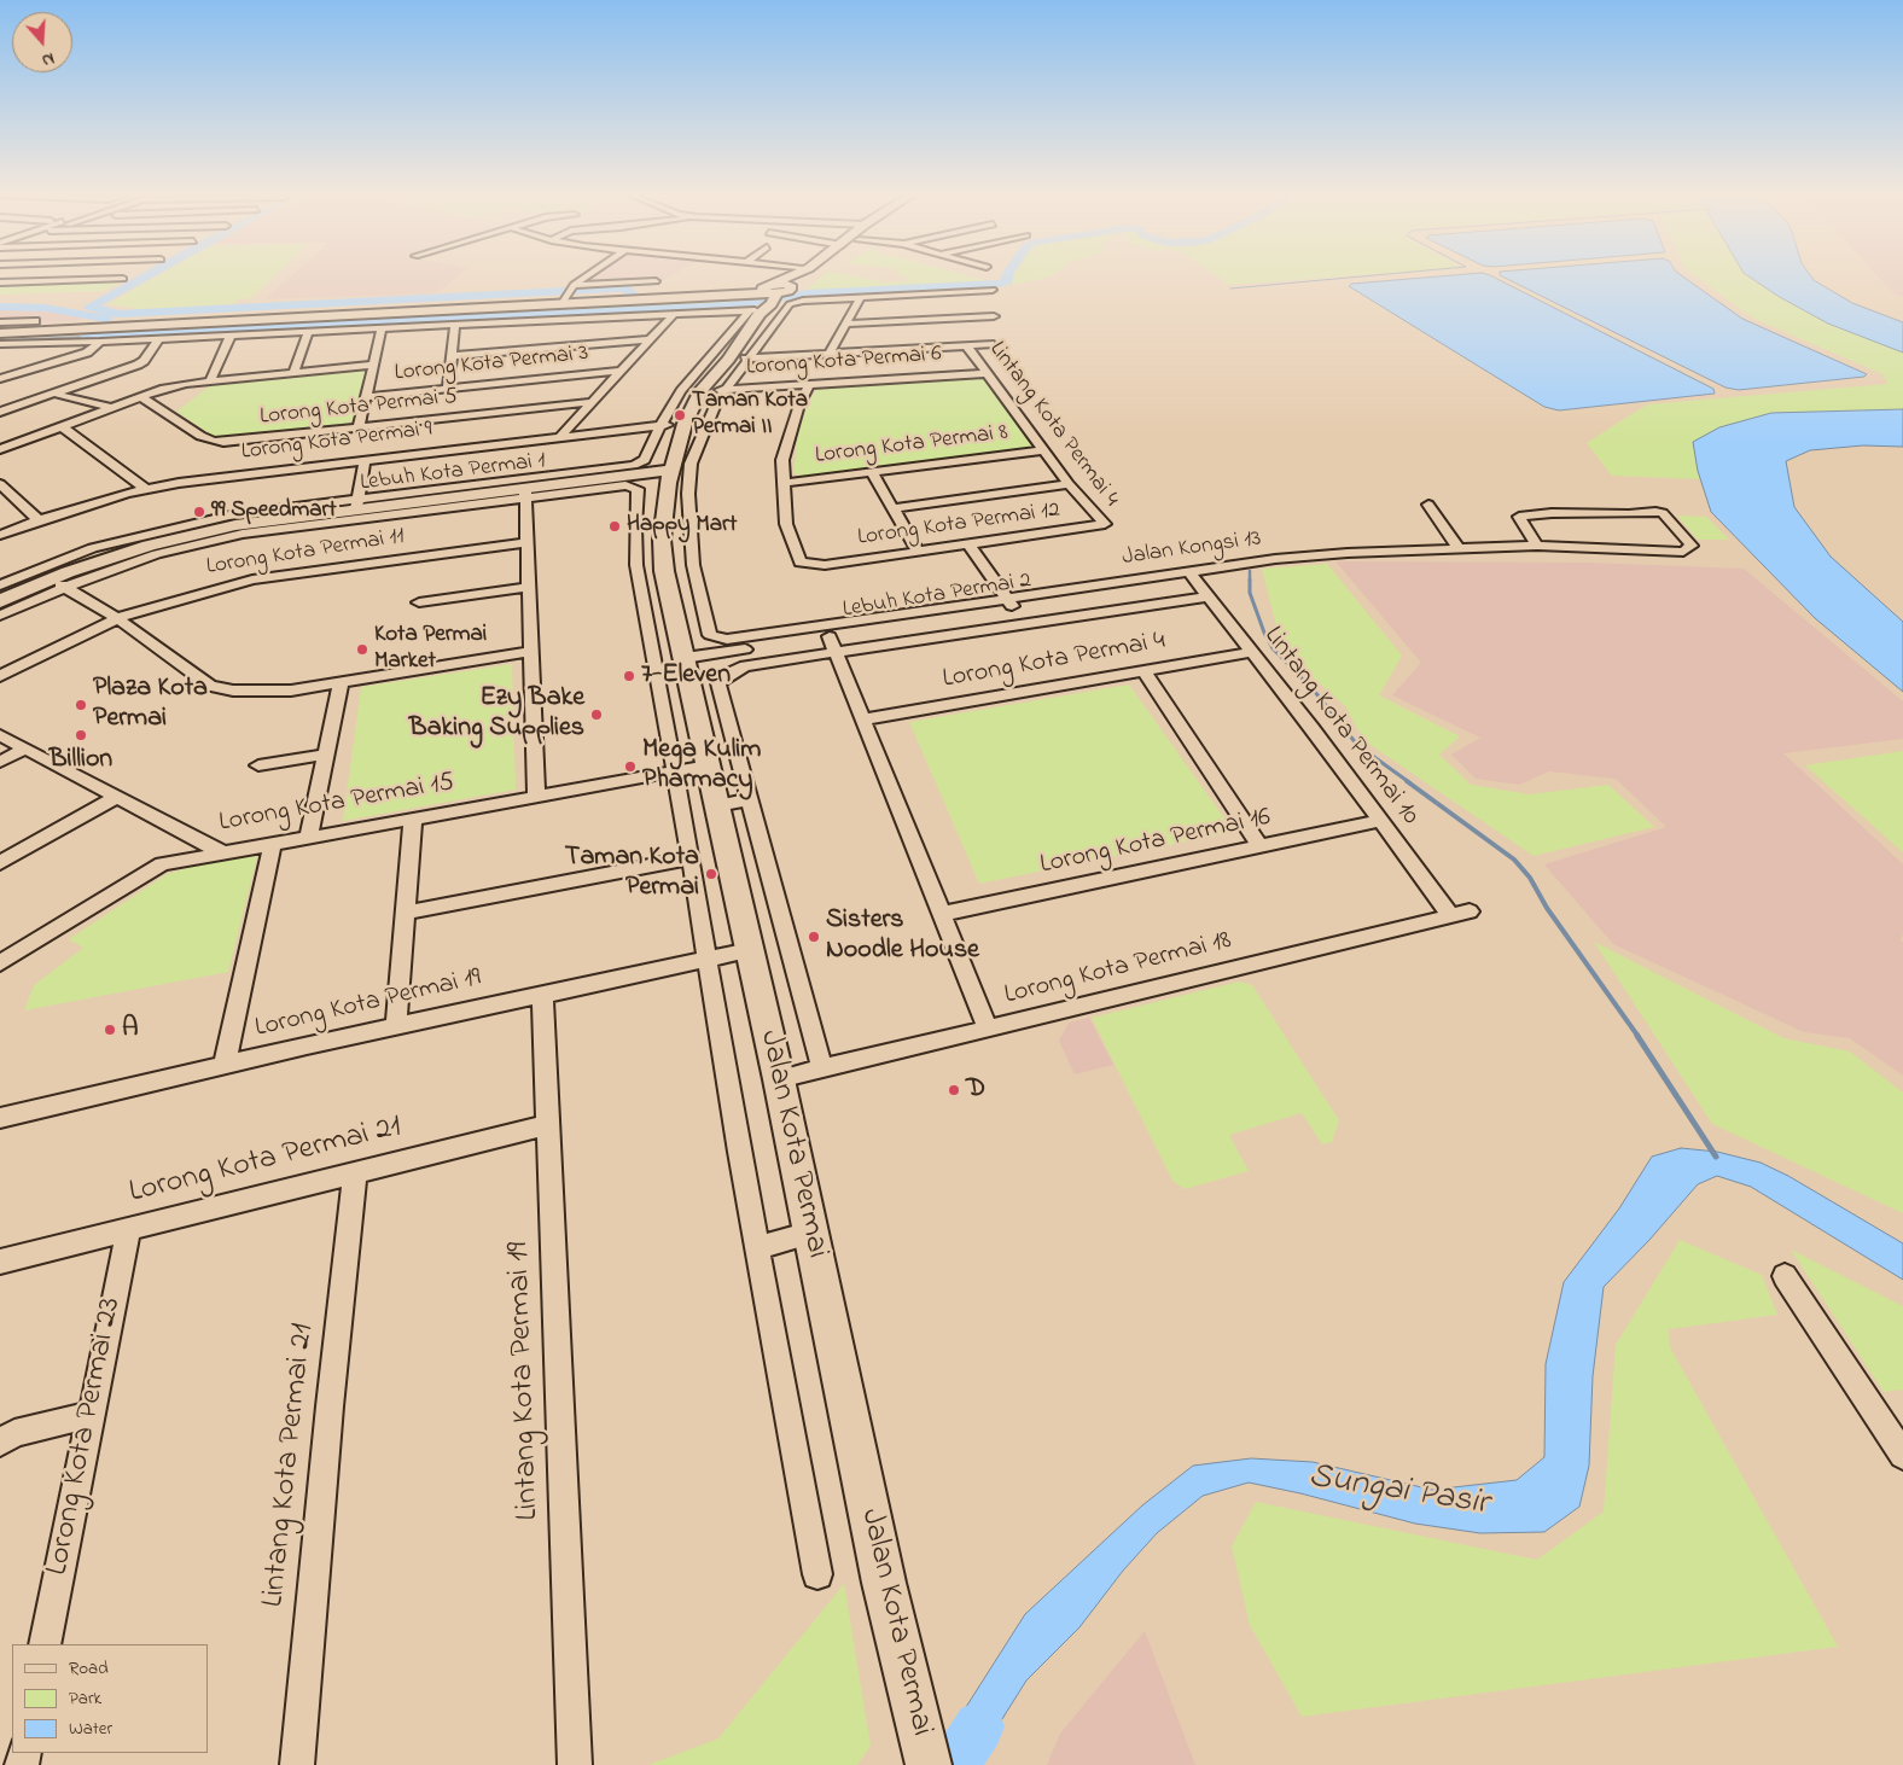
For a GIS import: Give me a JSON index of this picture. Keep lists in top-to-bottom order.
{
  "streets": {
    "main road": ["Lebuh Kota Permai 1", "Jalan Kota Permai"],
    "street": [
      "Lorong Kota Permai 6",
      "Lorong Kota Permai 3",
      "Lorong Kota Permai 5",
      "Lintang Kota Permai 4",
      "Lorong Kota Permai 9",
      "Lorong Kota Permai 8",
      "Lorong Kota Permai 12",
      "Jalan Kongsi 13",
      "Lorong Kota Permai 11",
      "Lebuh Kota Permai 2",
      "Lorong Kota Permai 4",
      "Lintang Kota Permai 10",
      "Lorong Kota Permai 15",
      "Lorong Kota Permai 16",
      "Lorong Kota Permai 18",
      "Lorong Kota Permai 19",
      "Lorong Kota Permai 21",
      "Lintang Kota Permai 19",
      "Lorong Kota Permai 23",
      "Lintang Kota Permai 21"
    ]
  },
  "crossings": [
    ["Lorong Kota Permai 6", "Lintang Kota Permai 4"],
    ["Lorong Kota Permai 6", "Jalan Kota Permai"],
    ["Lintang Kota Permai 4", "Lorong Kota Permai 8"],
    ["Lintang Kota Permai 4", "Lorong Kota Permai 12"],
    ["Lorong Kota Permai 9", "Lebuh Kota Permai 1"],
    ["Lorong Kota Permai 9", "Jalan Kota Permai"],
    ["Lorong Kota Permai 8", "Lorong Kota Permai 12"],
    ["Lebuh Kota Permai 1", "Jalan Kota Permai"],
    ["Jalan Kongsi 13", "Lebuh Kota Permai 2"],
    ["Jalan Kongsi 13", "Lintang Kota Permai 10"],
    ["Lebuh Kota Permai 2", "Lintang Kota Permai 10"],
    ["Lebuh Kota Permai 2", "Jalan Kota Permai"],
    ["Lorong Kota Permai 4", "Lintang Kota Permai 10"],
    ["Lintang Kota Permai 10", "Lorong Kota Permai 16"],
    ["Lintang Kota Permai 10", "Lorong Kota Permai 18"],
    ["Lorong Kota Permai 15", "Jalan Kota Permai"],
    ["Lorong Kota Permai 18", "Jalan Kota Permai"],
    ["Lorong Kota Permai 19", "Jalan Kota Permai"],
    ["Lorong Kota Permai 19", "Lintang Kota Permai 19"],
    ["Lorong Kota Permai 21", "Lintang Kota Permai 19"],
    ["Lorong Kota Permai 21", "Lorong Kota Permai 23"],
    ["Lorong Kota Permai 21", "Lintang Kota Permai 21"]
  ],
  "water": ["Sungai Pasir"],
  "places": [
    "Taman Kota Permai II",
    "99 Speedmart",
    "Happy Mart",
    "Kota Permai Market",
    "7-Eleven",
    "Plaza Kota Permai",
    "Ezy Bake Baking Supplies",
    "Billion",
    "Mega Kulim Pharmacy",
    "Taman Kota Permai",
    "Sisters Noodle House",
    "A",
    "D"
  ],
  "legend": ["Road", "Park", "Water"],
  "north": "bottom"
}
